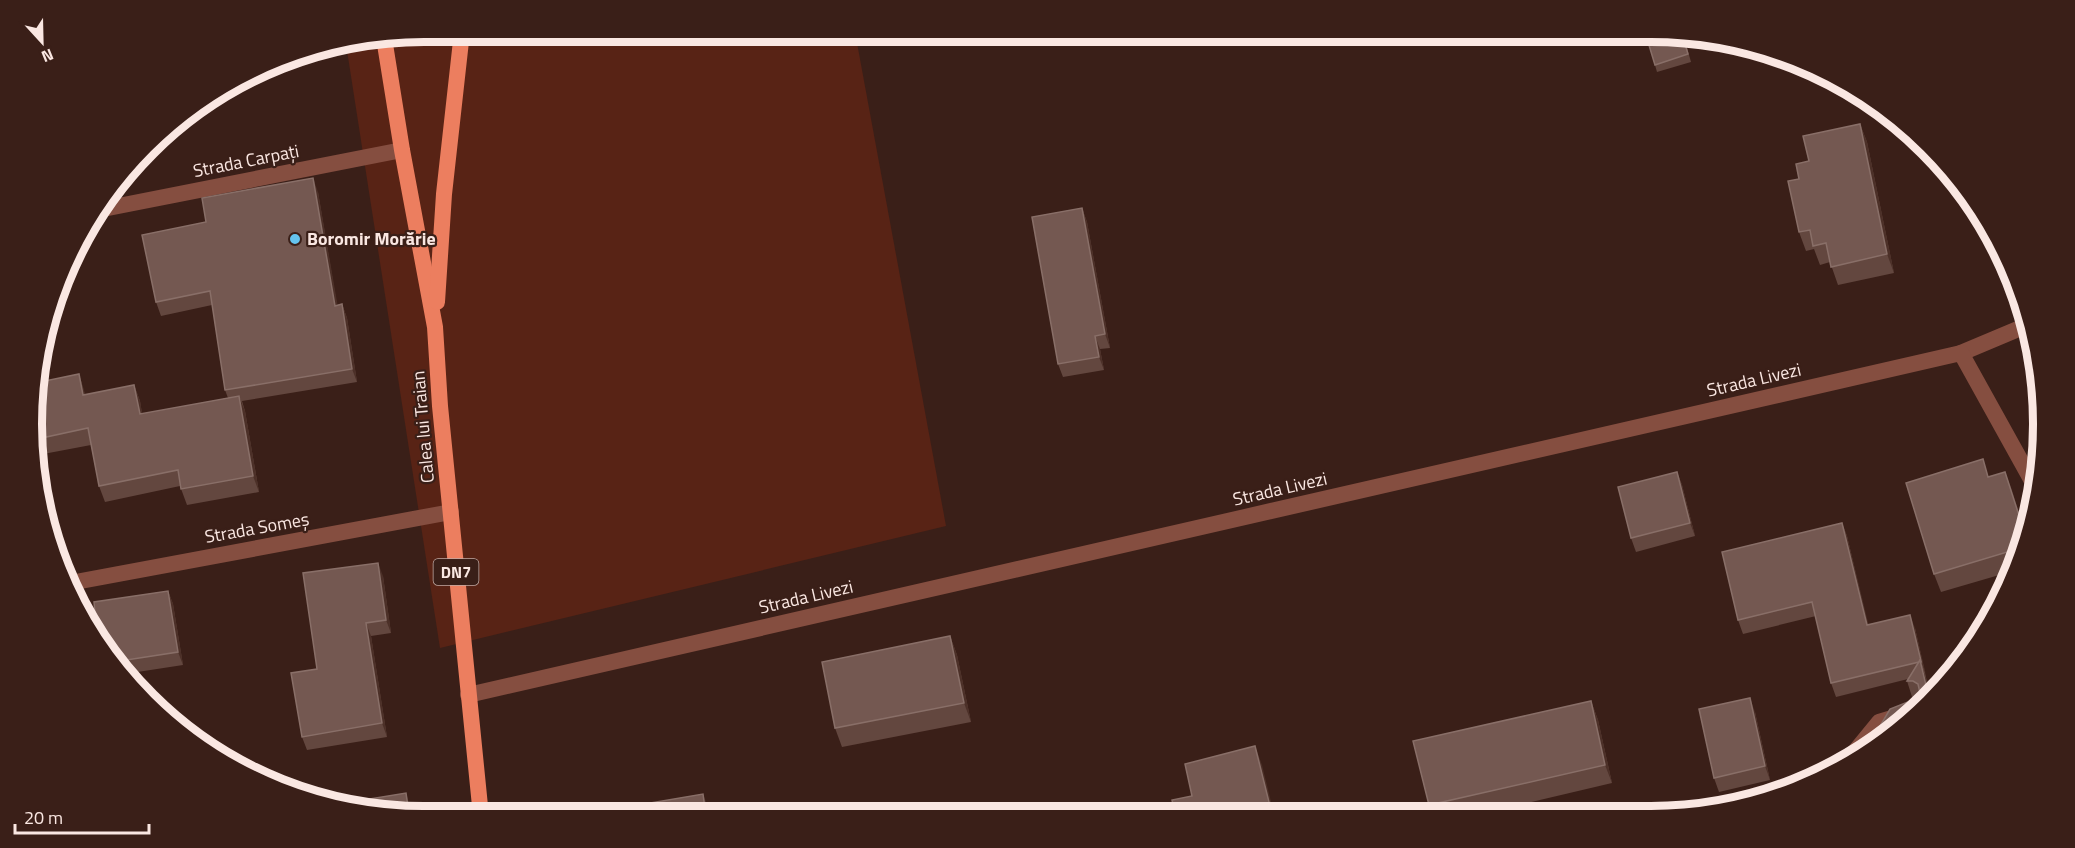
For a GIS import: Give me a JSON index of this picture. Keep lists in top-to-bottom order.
{
  "streets": {
    "highway": ["Calea lui Traian", "DN7"],
    "street": ["Strada Carpați", "Strada Livezi", "Strada Someș"]
  },
  "crossings": [
    ["Strada Carpați", "Calea lui Traian"],
    ["Strada Livezi", "Calea lui Traian"],
    ["Calea lui Traian", "Strada Someș"],
    ["Calea lui Traian", "DN7"]
  ],
  "places": ["Boromir Morărie"],
  "scale_bar": "20 m",
  "north": "bottom"
}
